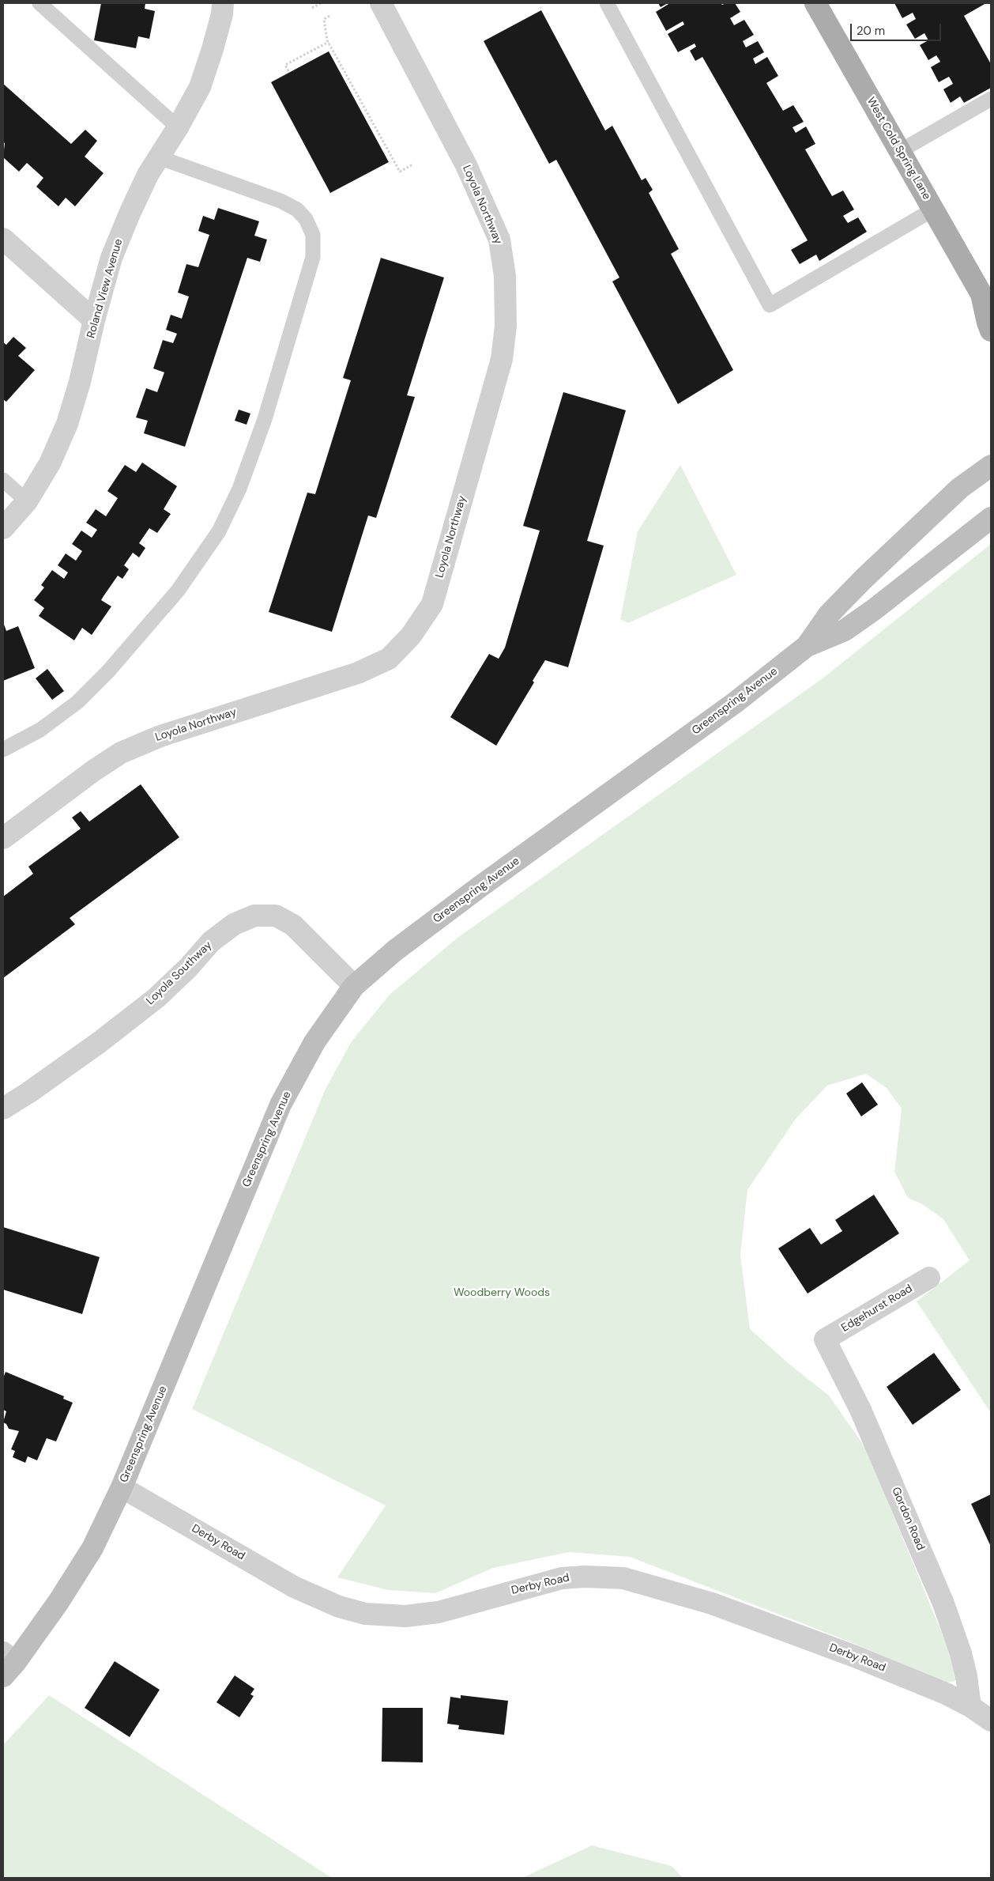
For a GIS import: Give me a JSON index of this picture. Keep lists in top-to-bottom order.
{
  "streets": {
    "main road": ["West Cold Spring Lane", "Greenspring Avenue"],
    "street": [
      "Loyola Northway",
      "Roland View Avenue",
      "Loyola Southway",
      "Edgehurst Road",
      "Gordon Road",
      "Derby Road"
    ]
  },
  "crossings": [
    ["Greenspring Avenue", "Loyola Southway"],
    ["Greenspring Avenue", "Derby Road"],
    ["Edgehurst Road", "Gordon Road"],
    ["Gordon Road", "Derby Road"]
  ],
  "parks": ["Woodberry Woods"],
  "scale_bar": "20 m"
}
